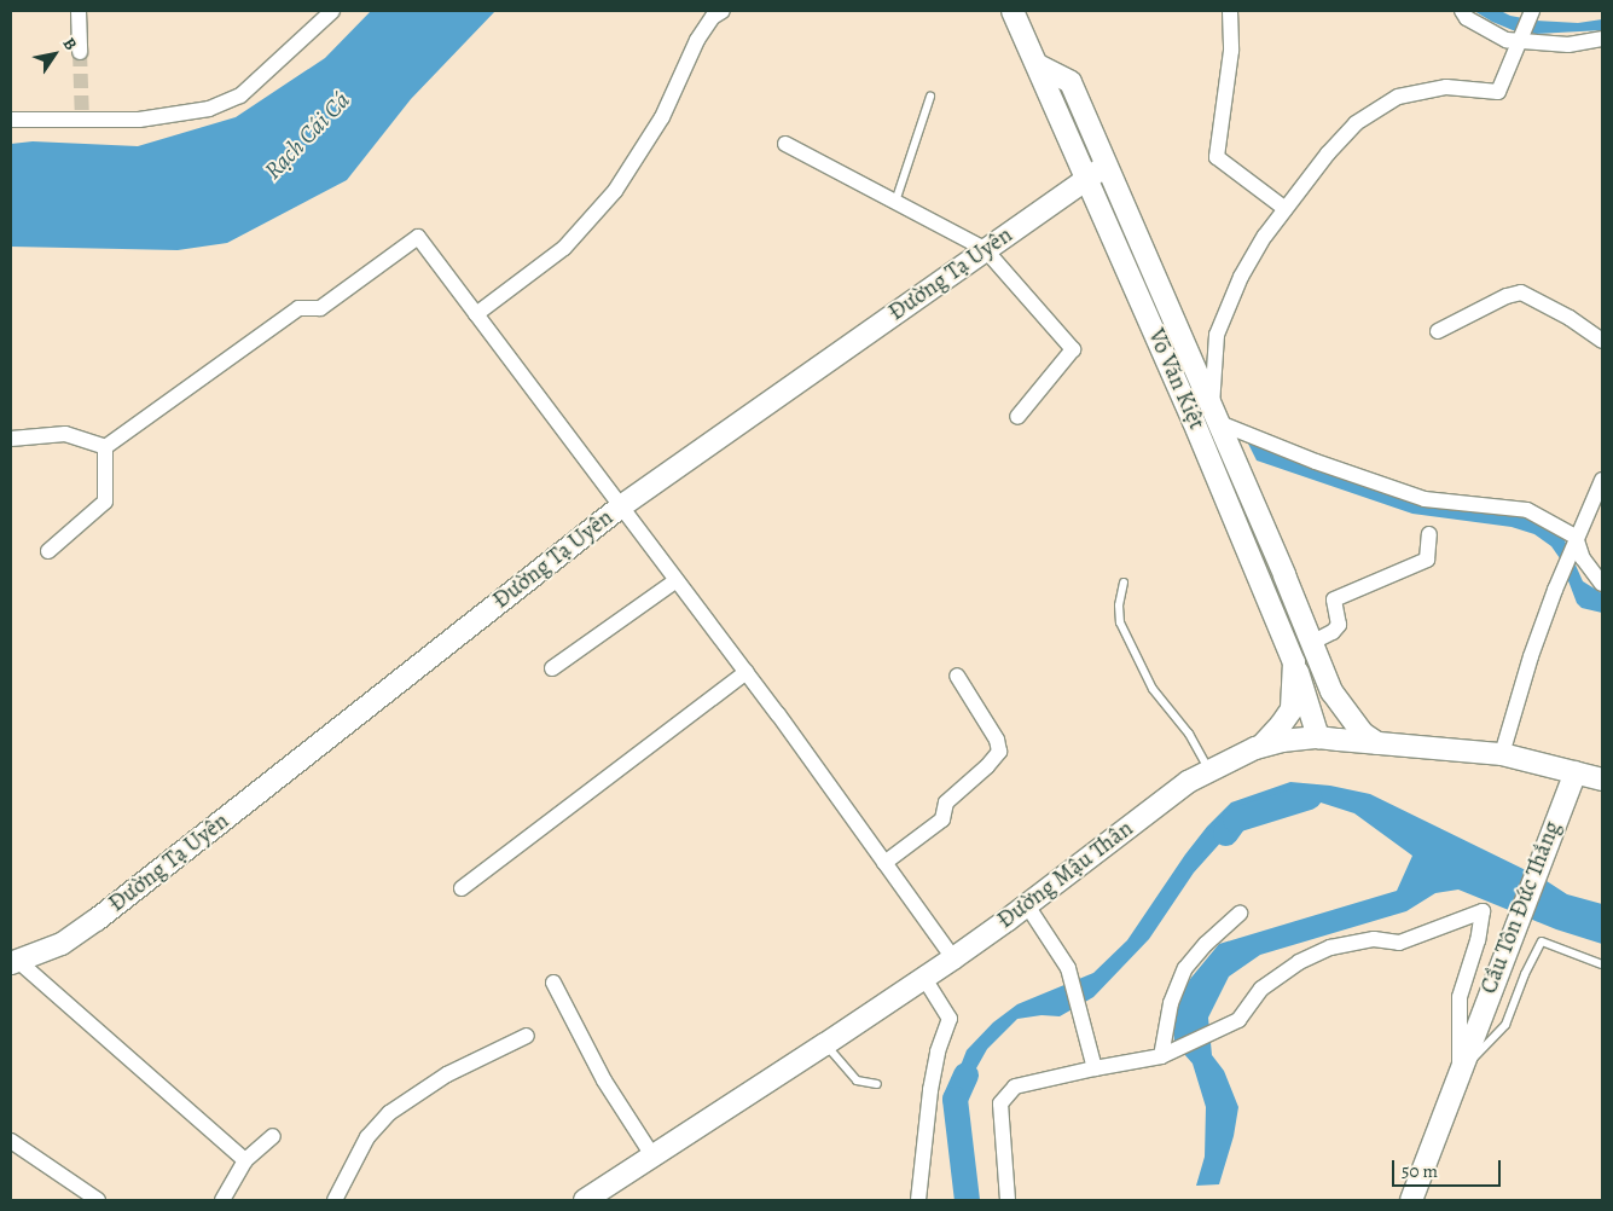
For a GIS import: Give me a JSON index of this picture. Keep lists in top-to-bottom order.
{
  "streets": {
    "main road": [
      "Đường Tạ Uyên",
      "Võ Văn Kiệt",
      "Đường Mậu Thân",
      "Cầu Tôn Đức Thắng"
    ]
  },
  "crossings": [
    ["Đường Tạ Uyên", "Võ Văn Kiệt"],
    ["Võ Văn Kiệt", "Đường Mậu Thân"],
    ["Đường Mậu Thân", "Cầu Tôn Đức Thắng"]
  ],
  "water": ["Rạch Cái Cá"],
  "scale_bar": "50 m",
  "north": "top right"
}
